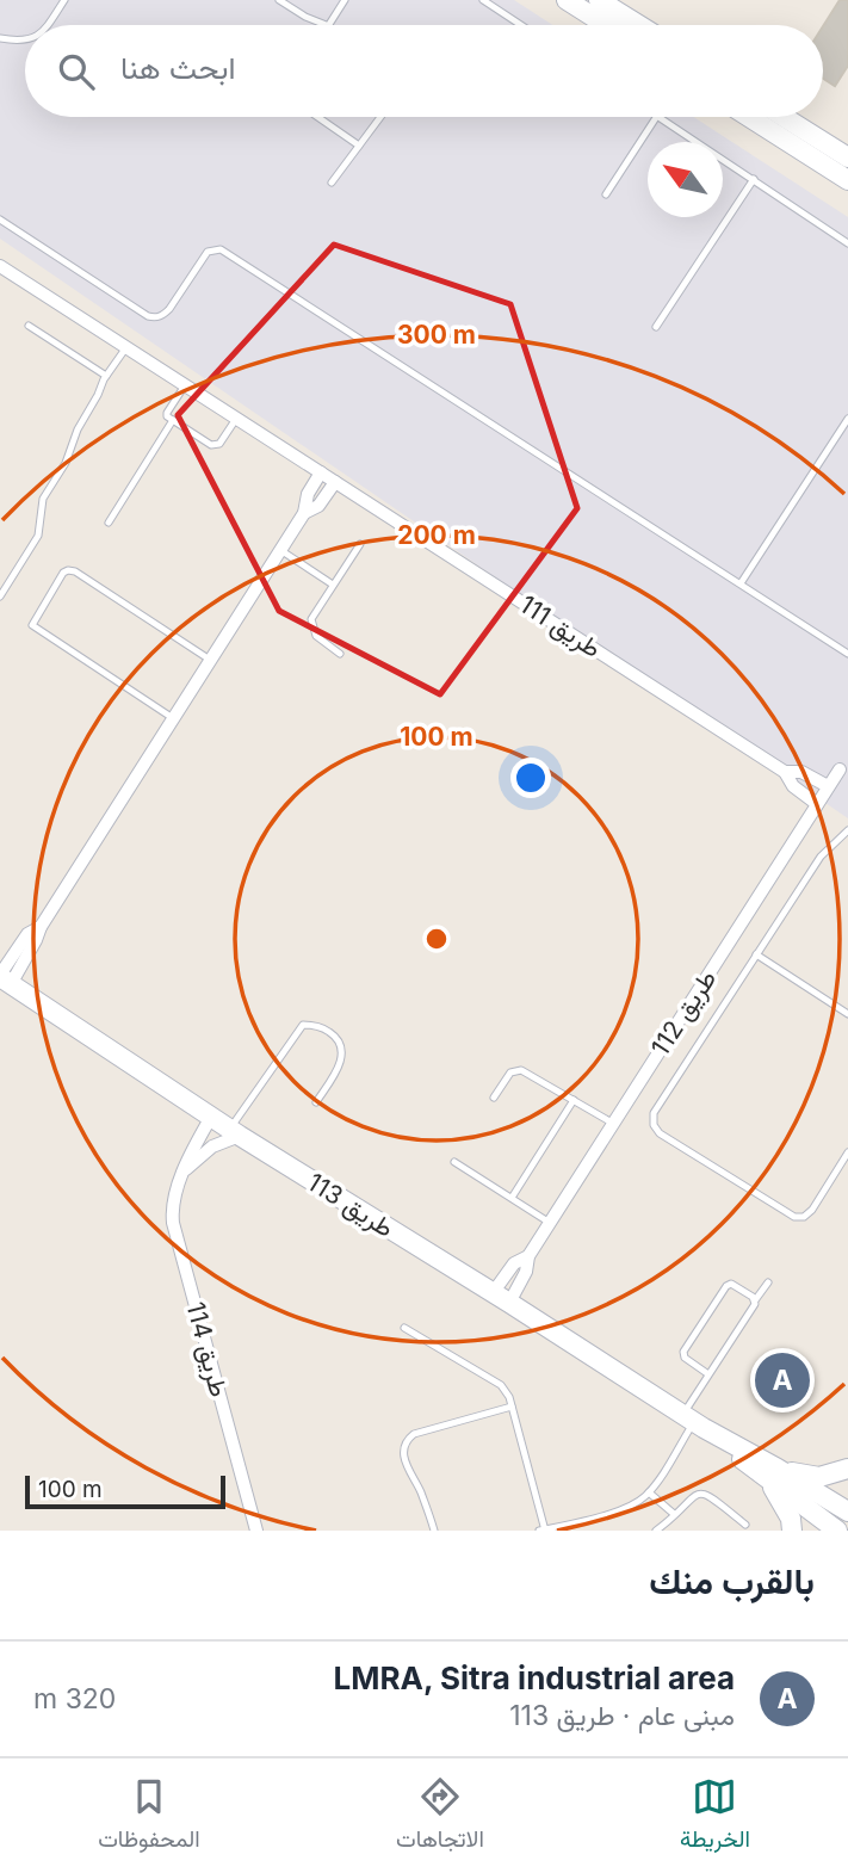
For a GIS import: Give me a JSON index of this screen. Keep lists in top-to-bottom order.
{
  "streets": {
    "street": [
      "طريق 111",
      "طريق 112",
      "طريق 113",
      "طريق 114"
    ]
  },
  "crossings": [
    ["طريق 111", "طريق 112"],
    ["طريق 112", "طريق 113"],
    ["طريق 113", "طريق 114"]
  ],
  "scale_bar": "100 m",
  "north": "top left",
  "page": {
    "search": "ابحث هنا",
    "pins": "A",
    "scale": "100 m",
    "heading": "بالقرب منك",
    "list": [
      {
        "mark": "A",
        "name": "LMRA, Sitra industrial area",
        "note": "مبنى عام · طريق 113",
        "value": "320 m"
      }
    ],
    "nav": ["الخريطة", "الاتجاهات", "المحفوظات"]
  },
  "rings": ["300 m", "200 m", "100 m"]
}
